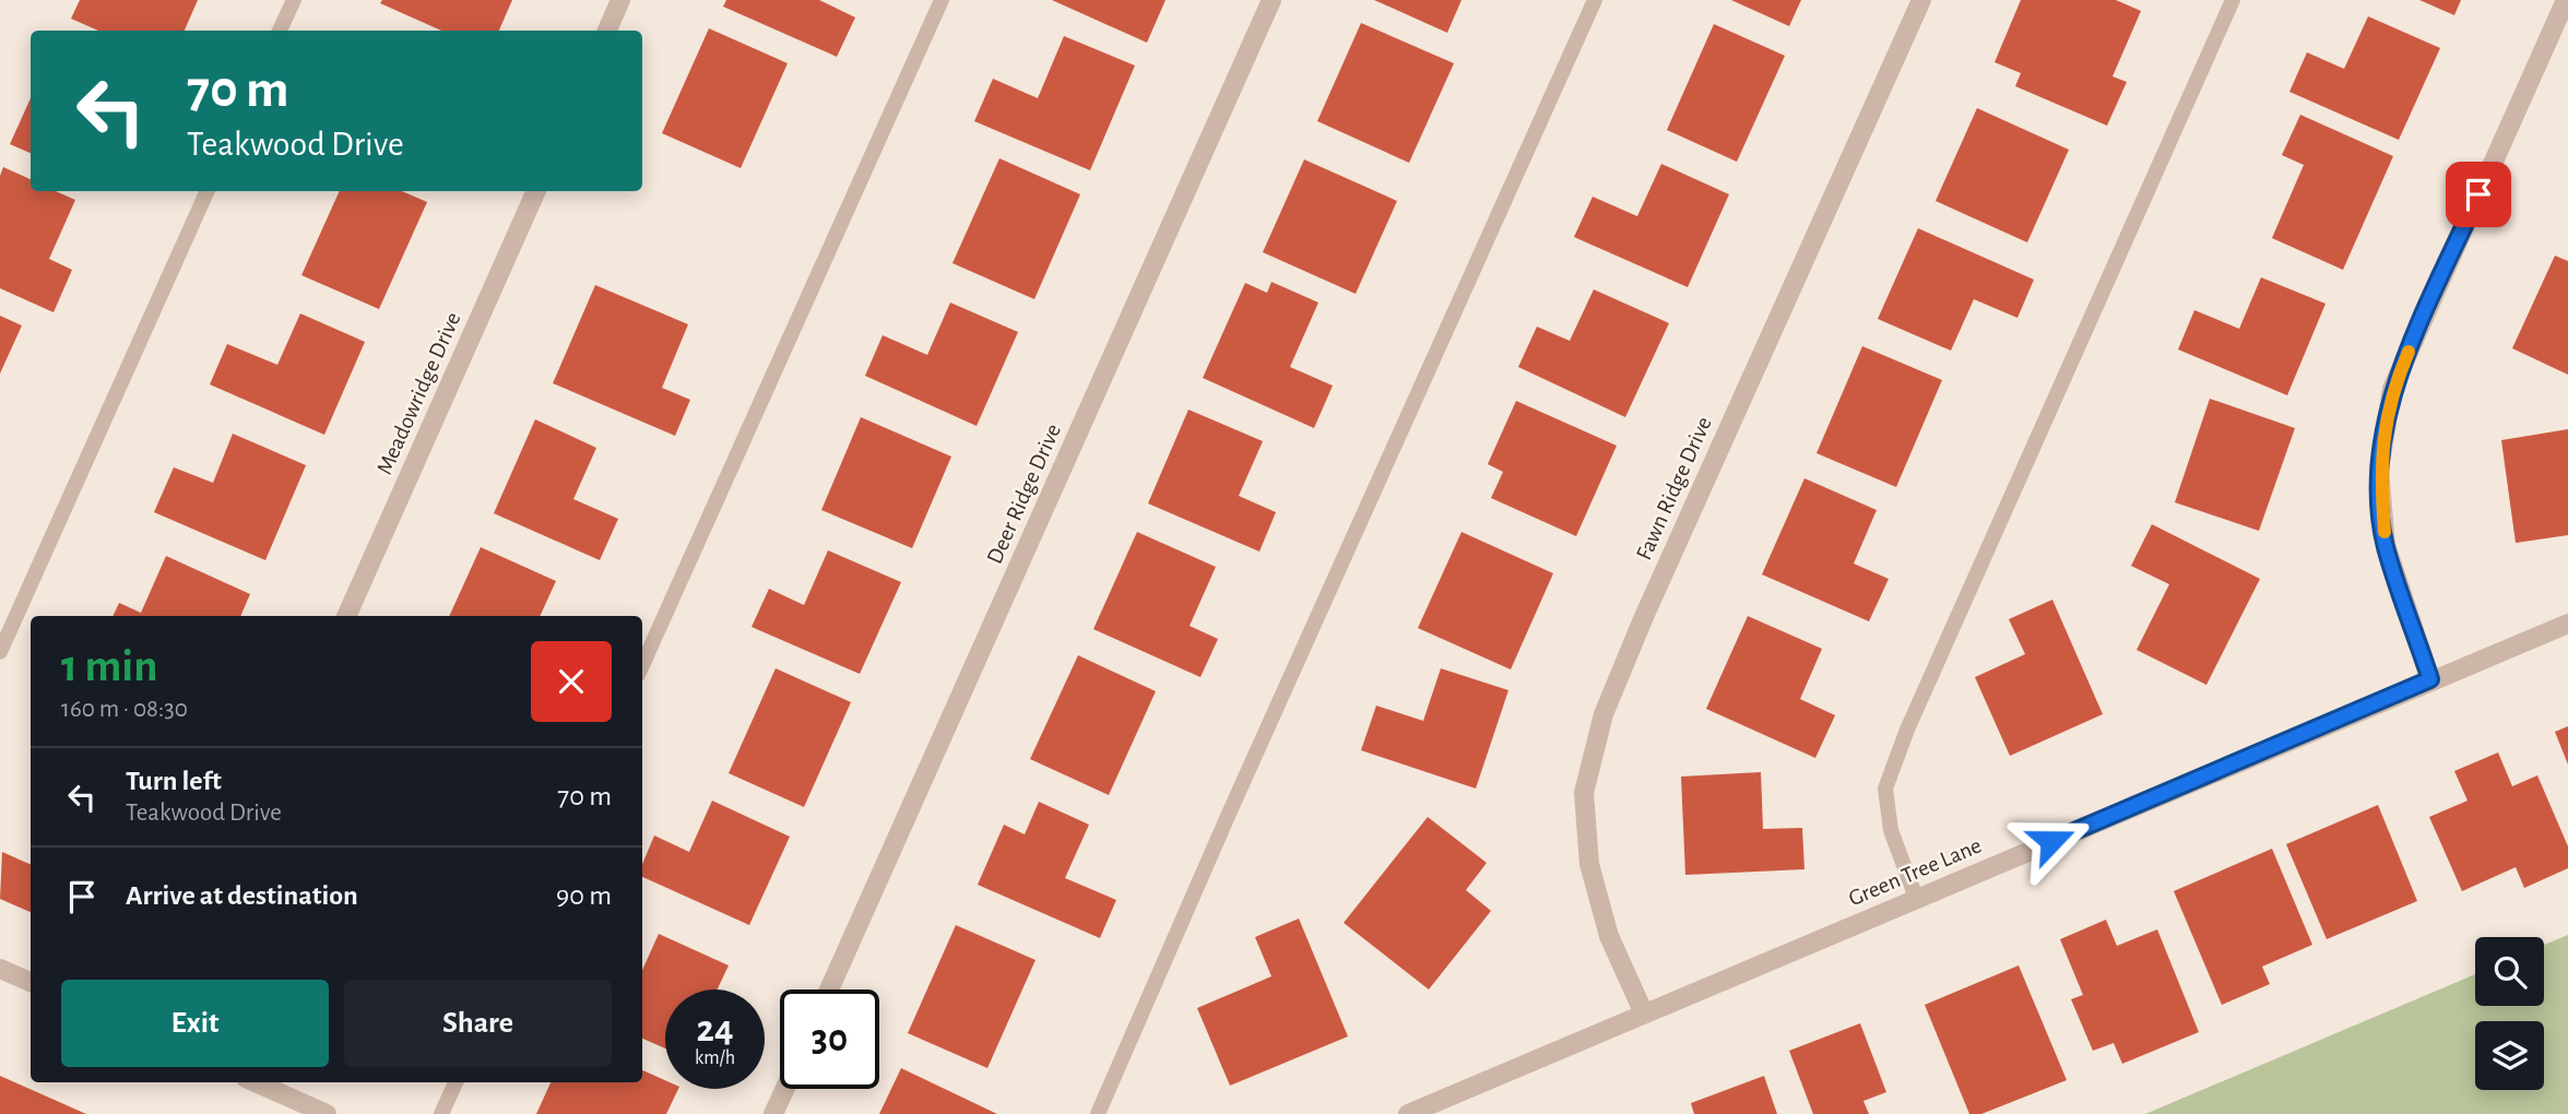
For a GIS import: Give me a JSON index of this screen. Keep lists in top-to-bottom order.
{
  "streets": {
    "street": [
      "Meadowridge Drive",
      "Fawn Ridge Drive",
      "Deer Ridge Drive",
      "Green Tree Lane"
    ]
  },
  "crossings": [
    ["Fawn Ridge Drive", "Green Tree Lane"]
  ],
  "page": {
    "turn": ["70 m", "Teakwood Drive"],
    "heading": ["1 min", "160 m · 08:30"],
    "list": [
      {
        "name": "Turn left",
        "note": "Teakwood Drive",
        "value": "70 m"
      },
      {
        "name": "Arrive at destination",
        "value": "90 m"
      }
    ],
    "buttons": ["Exit", "Share"],
    "speed": "24 km/h",
    "limit": "30"
  }
}
